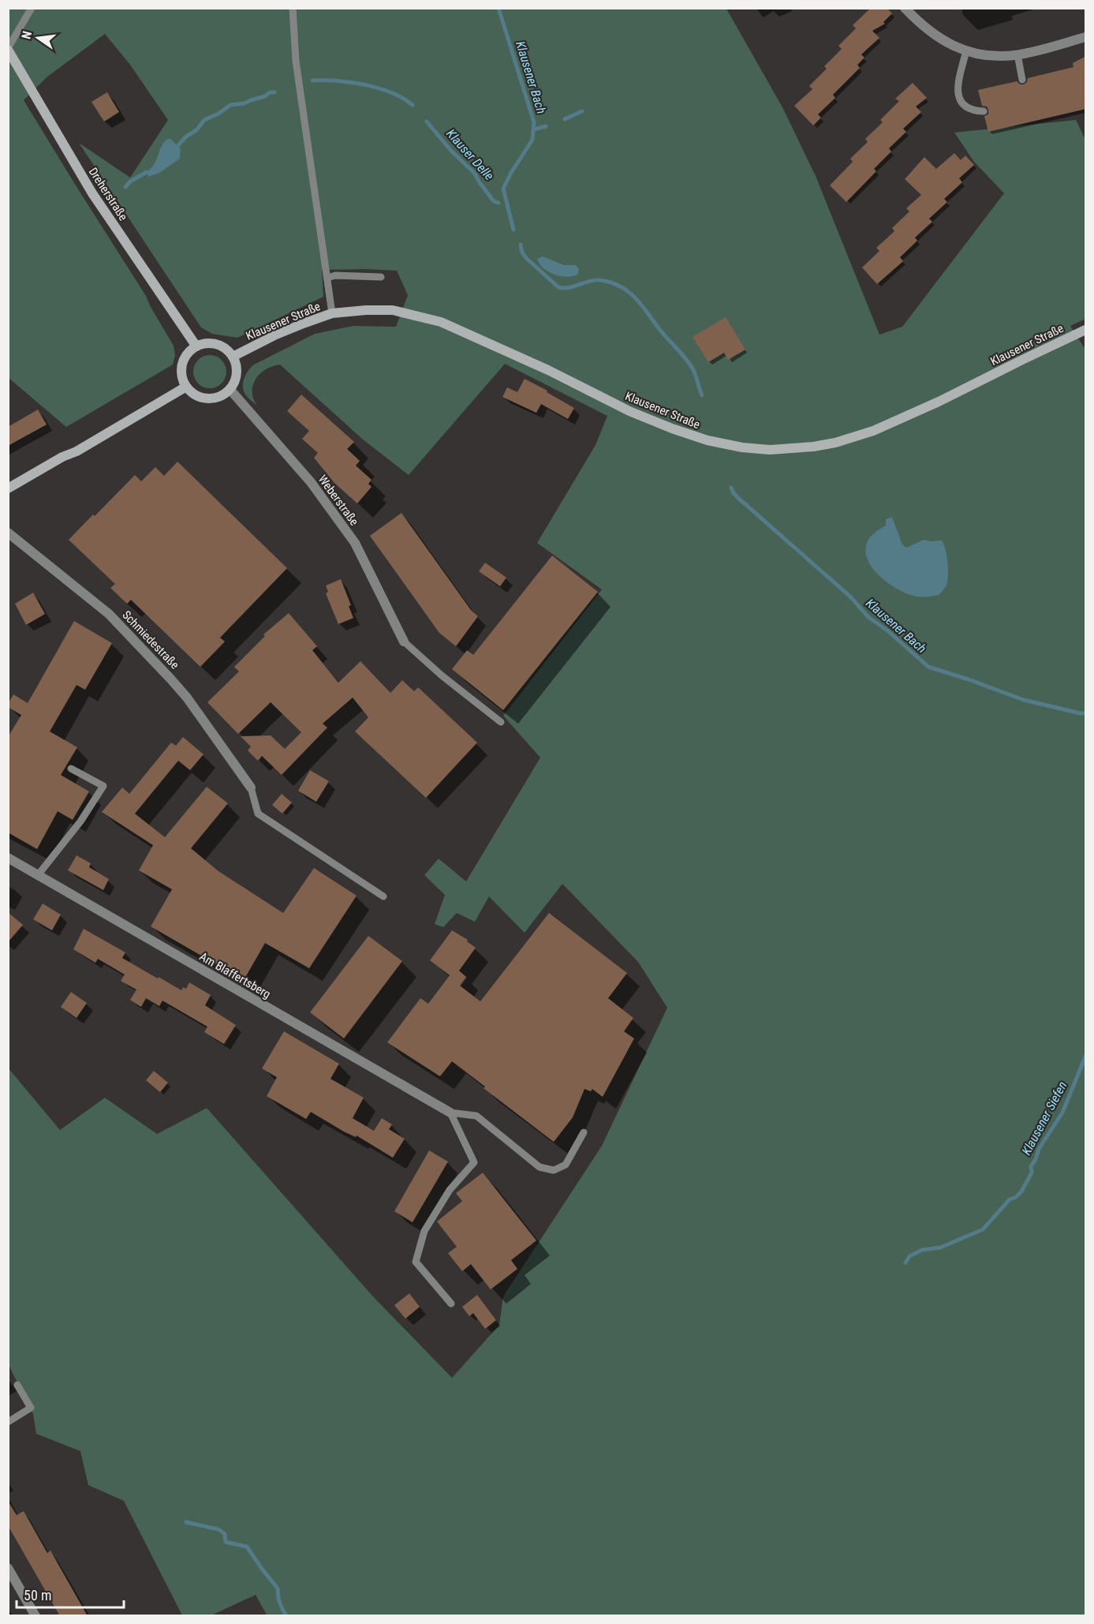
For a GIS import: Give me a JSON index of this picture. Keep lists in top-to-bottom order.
{
  "streets": {
    "main road": ["Dreherstraße", "Klausener Straße"],
    "street": ["Weberstraße", "Schmiedestraße", "Am Blaffertsberg"]
  },
  "crossings": [
    ["Dreherstraße", "Klausener Straße"],
    ["Dreherstraße", "Weberstraße"],
    ["Klausener Straße", "Weberstraße"]
  ],
  "water": ["Klausener Bach", "Klauser Delle", "Klausener Siefen"],
  "scale_bar": "50 m",
  "north": "left"
}
